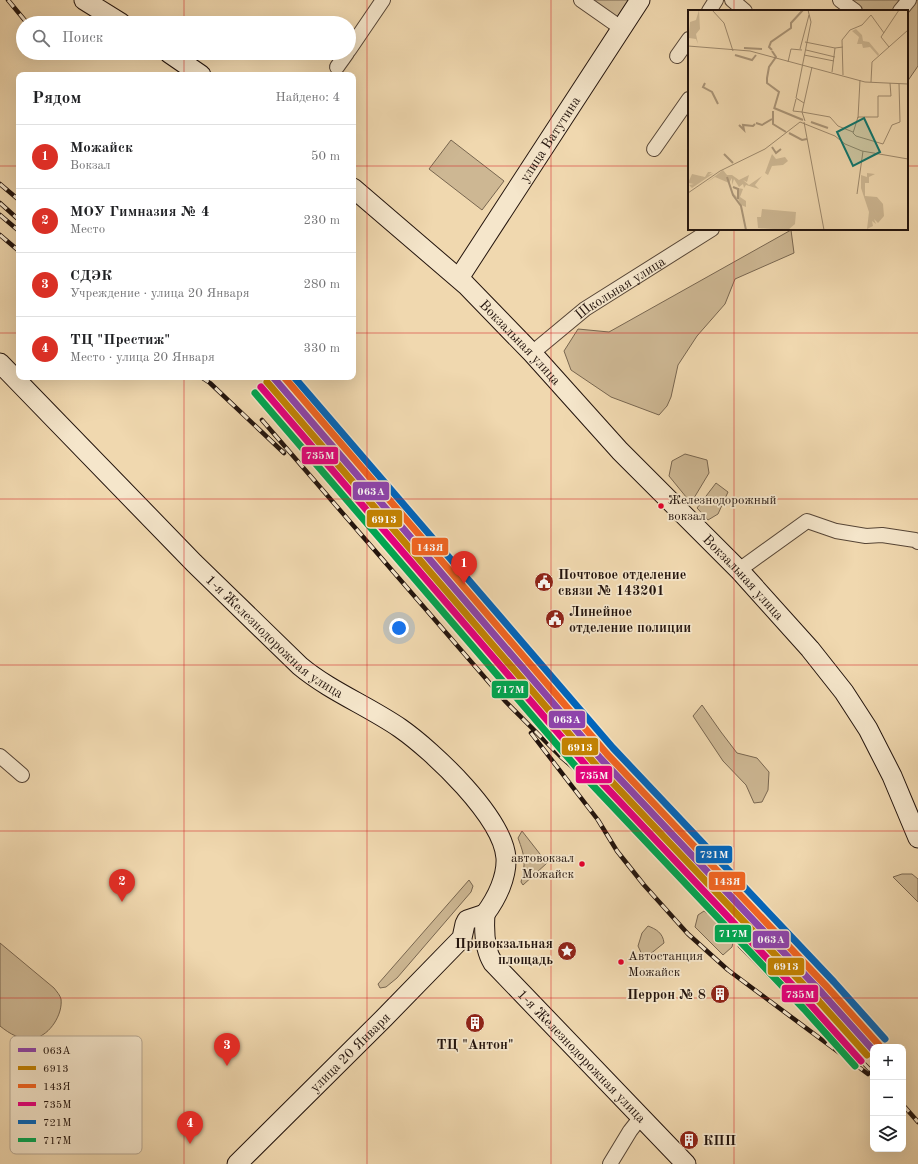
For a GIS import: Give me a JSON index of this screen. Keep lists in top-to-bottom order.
{
  "streets": {
    "main road": [
      "улица Ватутина",
      "Вокзальная улица",
      "1-я Железнодорожная улица",
      "улица 20 Января"
    ],
    "street": ["Школьная улица"]
  },
  "crossings": [
    ["улица Ватутина", "Вокзальная улица"],
    ["Школьная улица", "Вокзальная улица"],
    ["1-я Железнодорожная улица", "улица 20 Января"]
  ],
  "places": {
    "other": ["Железнодорожный вокзал", "автовокзал Можайск", "Автостанция Можайск"],
    "public building": ["Почтовое отделение связи № 143201", "Линейное отделение полиции"],
    "place": ["Привокзальная площадь"],
    "building": ["Перрон № 8", "ТЦ \"Антон\"", "КПП"]
  },
  "lines": [
    "transit line 063А",
    "transit line 143Я",
    "transit line 721М",
    "transit line 6913",
    "transit line 735М",
    "transit line 717М"
  ],
  "legend": [
    "063А",
    "6913",
    "143Я",
    "735М",
    "721М",
    "717М"
  ],
  "page": {
    "search": "Поиск",
    "heading": ["Рядом", "Найдено: 4"],
    "list": [
      {
        "mark": "1",
        "name": "Можайск",
        "note": "Вокзал",
        "value": "50 m"
      },
      {
        "mark": "2",
        "name": "МОУ Гимназия № 4",
        "note": "Место",
        "value": "230 m"
      },
      {
        "mark": "3",
        "name": "СДЭК",
        "note": "Учреждение · улица 20 Января",
        "value": "280 m"
      },
      {
        "mark": "4",
        "name": "ТЦ \"Престиж\"",
        "note": "Место · улица 20 Января",
        "value": "330 m"
      }
    ],
    "pins": [
      "1",
      "2",
      "3",
      "4"
    ],
    "map_buttons": ["+", "−"]
  }
}
